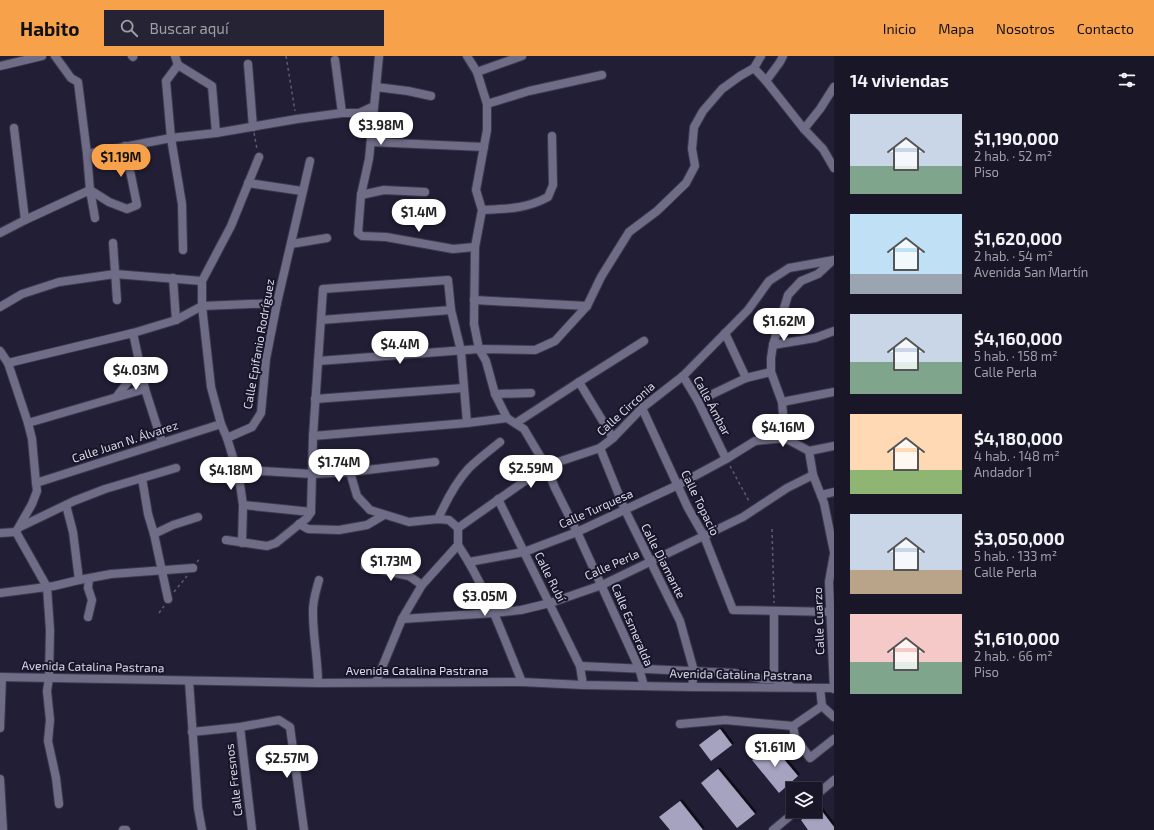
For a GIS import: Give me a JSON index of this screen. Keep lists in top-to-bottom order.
{
  "streets": {
    "street": [
      "Calle Epifanio Rodríguez",
      "Calle Ámbar",
      "Calle Circonia",
      "Calle Juan N. Álvarez",
      "Calle Topacio",
      "Calle Turquesa",
      "Calle Diamante",
      "Calle Perla",
      "Calle Rubí",
      "Calle Cuarzo",
      "Calle Esmeralda",
      "Avenida Catalina Pastrana",
      "Calle Fresnos"
    ]
  },
  "crossings": [
    ["Calle Ámbar", "Calle Circonia"],
    ["Calle Ámbar", "Calle Turquesa"],
    ["Calle Circonia", "Calle Topacio"],
    ["Calle Circonia", "Calle Diamante"],
    ["Calle Circonia", "Calle Rubí"],
    ["Calle Circonia", "Calle Esmeralda"],
    ["Calle Topacio", "Calle Turquesa"],
    ["Calle Topacio", "Calle Perla"],
    ["Calle Turquesa", "Calle Diamante"],
    ["Calle Turquesa", "Calle Rubí"],
    ["Calle Turquesa", "Calle Esmeralda"],
    ["Calle Diamante", "Calle Perla"],
    ["Calle Diamante", "Avenida Catalina Pastrana"],
    ["Calle Perla", "Calle Rubí"],
    ["Calle Perla", "Calle Esmeralda"],
    ["Calle Rubí", "Avenida Catalina Pastrana"],
    ["Calle Cuarzo", "Avenida Catalina Pastrana"],
    ["Calle Esmeralda", "Avenida Catalina Pastrana"]
  ],
  "page": {
    "header": "Habito",
    "search": "Buscar aquí",
    "nav": [
      "Inicio",
      "Mapa",
      "Nosotros",
      "Contacto"
    ],
    "heading": "14 viviendas",
    "list": [
      {
        "name": "$1,190,000",
        "note": "2 hab. · 52 m² · Piso"
      },
      {
        "name": "$1,620,000",
        "note": "2 hab. · 54 m² · Avenida San Martín"
      },
      {
        "name": "$4,160,000",
        "note": "5 hab. · 158 m² · Calle Perla"
      },
      {
        "name": "$4,180,000",
        "note": "4 hab. · 148 m² · Andador 1"
      },
      {
        "name": "$3,050,000",
        "note": "5 hab. · 133 m² · Calle Perla"
      },
      {
        "name": "$1,610,000",
        "note": "2 hab. · 66 m² · Piso"
      }
    ],
    "price": [
      "$3.98M",
      "$1.19M",
      "$1.4M",
      "$1.62M",
      "$4.4M",
      "$4.03M",
      "$4.16M",
      "$1.74M",
      "$2.59M",
      "$4.18M",
      "$1.73M",
      "$3.05M",
      "$1.61M",
      "$2.57M"
    ]
  }
}
